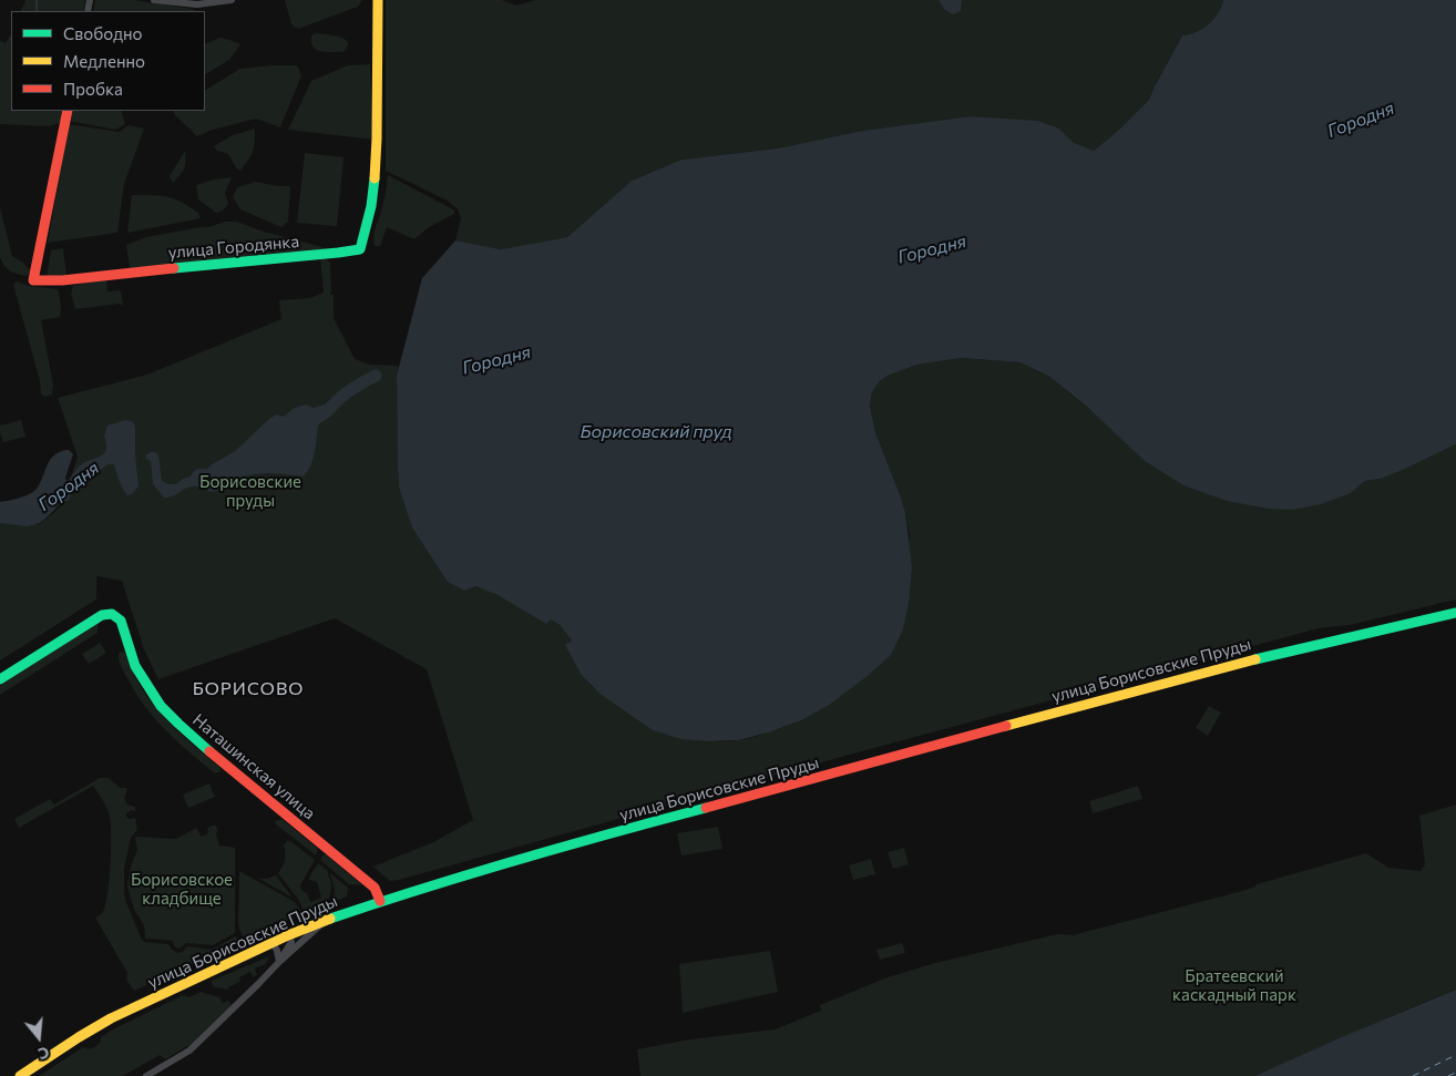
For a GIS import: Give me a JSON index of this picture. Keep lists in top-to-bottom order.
{
  "streets": {
    "main road": ["улица Городянка", "улица Борисовские Пруды", "Наташинская улица"]
  },
  "crossings": [
    ["улица Борисовские Пруды", "Наташинская улица"]
  ],
  "districts": ["БОРИСОВО"],
  "water": ["Городня", "Борисовский пруд"],
  "parks": ["Борисовские пруды", "Борисовское кладбище", "Братеевский каскадный парк"],
  "legend": ["Свободно", "Медленно", "Пробка"],
  "north": "bottom"
}
